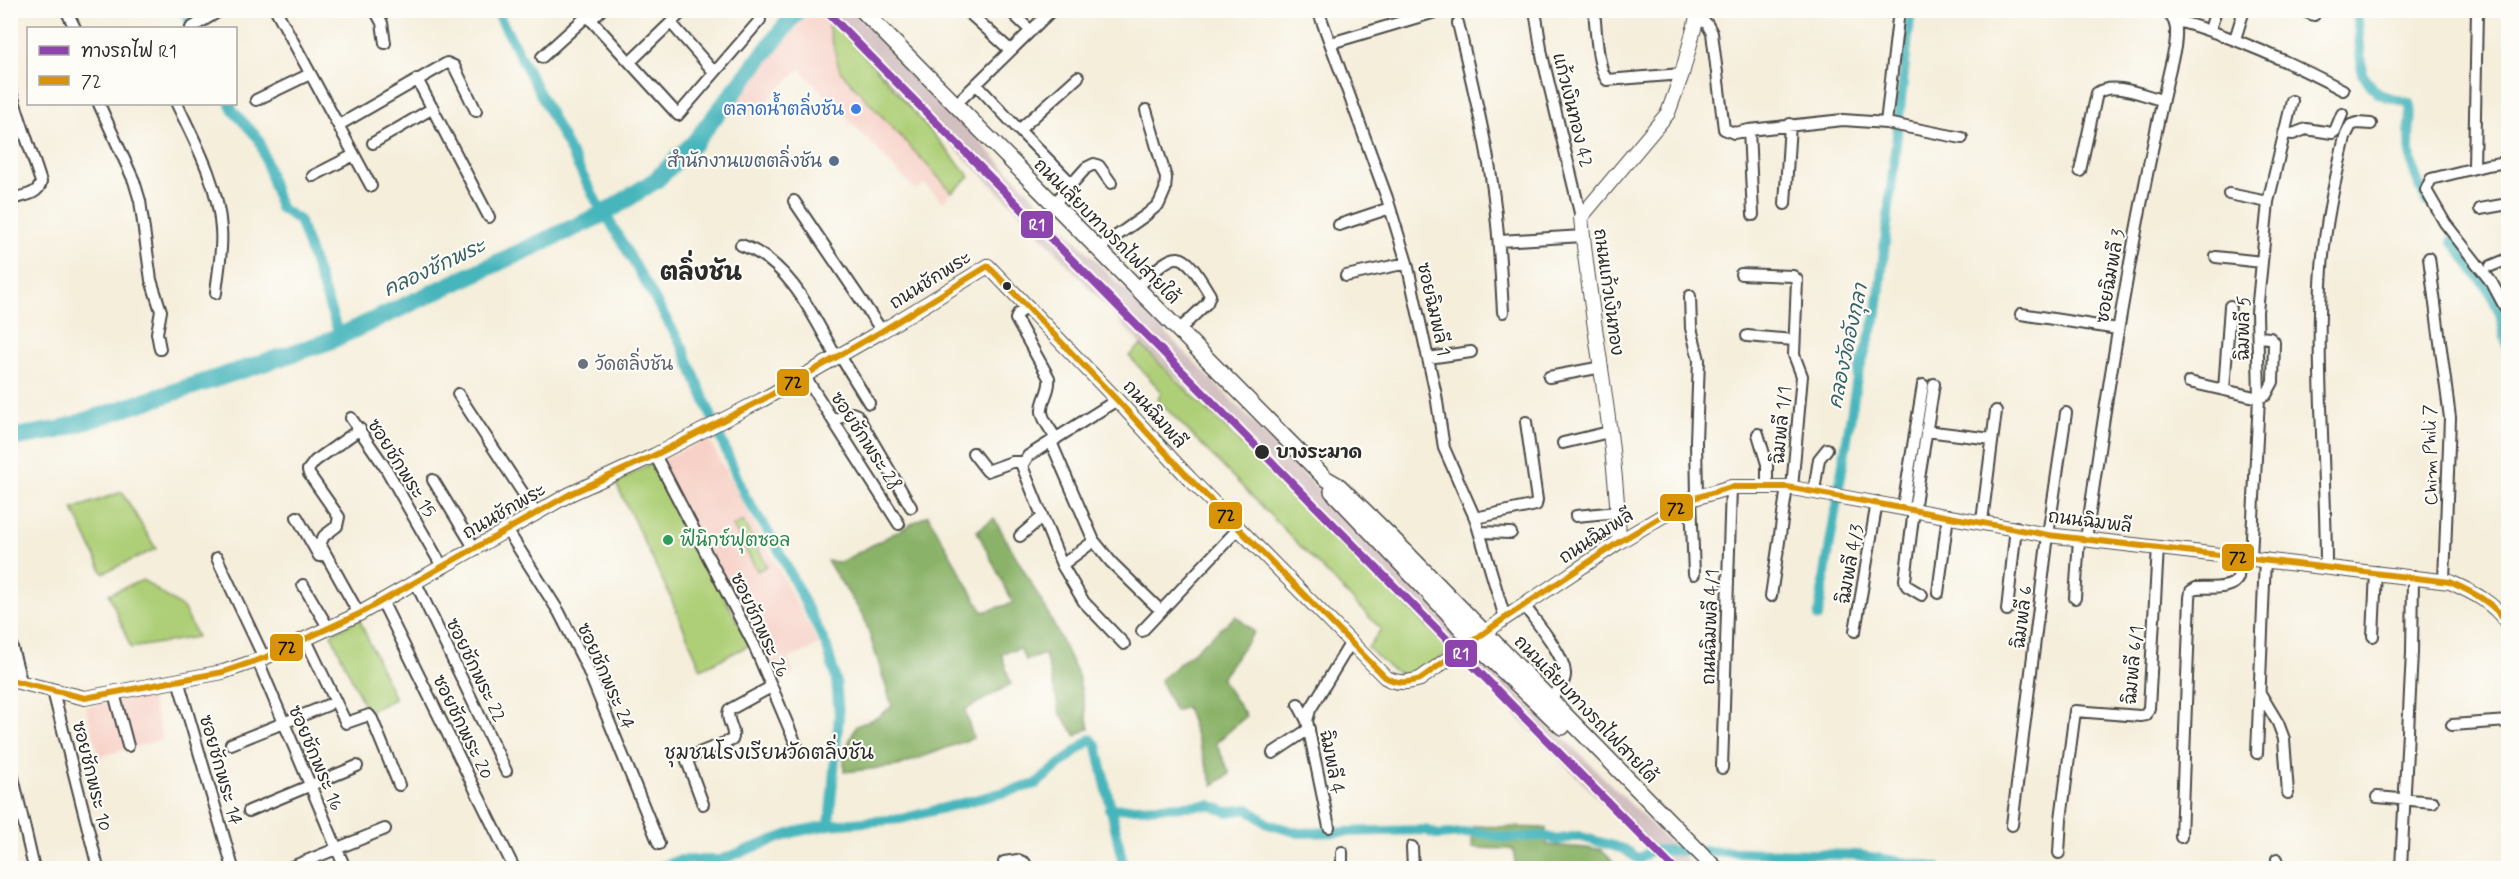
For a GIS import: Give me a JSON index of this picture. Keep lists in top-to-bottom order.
{
  "streets": {
    "main road": ["ถนนเลียบทางรถไฟสายใต้"],
    "street": [
      "แก้วเงินทอง 42",
      "ซอยฉิมพลี 3",
      "ถนนชักพระ",
      "ถนนแก้วเงินทอง",
      "ซอยฉิมพลี 1",
      "ฉิมพลี 5",
      "ถนนฉิมพลี",
      "ฉิมพลี 1/1",
      "ซอยชักพระ 28",
      "Chim Phili 7",
      "ซอยชักพระ 15",
      "ฉิมพลี 4/3",
      "ฉิมพลี 6",
      "ซอยชักพระ 26",
      "ถนนฉิมพลี 4/1",
      "ฉิมพลี 6/1",
      "ซอยชักพระ 22",
      "ซอยชักพระ 24",
      "ซอยชักพระ 20",
      "ซอยชักพระ 16",
      "ฉิมพลี 4",
      "ซอยชักพระ 14",
      "ซอยชักพระ 10"
    ]
  },
  "crossings": [
    ["แก้วเงินทอง 42", "ถนนแก้วเงินทอง"],
    ["ถนนเลียบทางรถไฟสายใต้", "ถนนฉิมพลี"],
    ["ซอยฉิมพลี 3", "ถนนฉิมพลี"],
    ["ถนนชักพระ", "ถนนฉิมพลี"],
    ["ถนนชักพระ", "ซอยชักพระ 28"],
    ["ถนนชักพระ", "ซอยชักพระ 15"],
    ["ถนนชักพระ", "ซอยชักพระ 26"],
    ["ถนนชักพระ", "ซอยชักพระ 22"],
    ["ถนนชักพระ", "ซอยชักพระ 24"],
    ["ถนนชักพระ", "ซอยชักพระ 20"],
    ["ถนนชักพระ", "ซอยชักพระ 16"],
    ["ถนนชักพระ", "ซอยชักพระ 14"],
    ["ถนนชักพระ", "ซอยชักพระ 10"],
    ["ถนนแก้วเงินทอง", "ถนนฉิมพลี"],
    ["ซอยฉิมพลี 1", "ถนนฉิมพลี"],
    ["ฉิมพลี 5", "ถนนฉิมพลี"],
    ["ถนนฉิมพลี", "ฉิมพลี 1/1"],
    ["ถนนฉิมพลี", "Chim Phili 7"],
    ["ถนนฉิมพลี", "ฉิมพลี 4/3"],
    ["ถนนฉิมพลี", "ฉิมพลี 6"],
    ["ถนนฉิมพลี", "ถนนฉิมพลี 4/1"],
    ["ถนนฉิมพลี", "ฉิมพลี 6/1"],
    ["ถนนฉิมพลี", "ฉิมพลี 4"]
  ],
  "districts": ["ตลิ่งชัน", "ชุมชนโรงเรียนวัดตลิ่งชัน"],
  "water": ["คลองชักพระ", "คลองวัดอังกุลา"],
  "places": [
    "ตลาดน้ำตลิ่งชัน",
    "สำนักงานเขตตลิ่งชัน",
    "วัดตลิ่งชัน",
    "บางระมาด",
    "ฟีนิกซ์ฟุตซอล"
  ],
  "lines": ["rail line R1", "transit line 72"],
  "legend": ["ทางรถไฟ R1", "72"]
}
